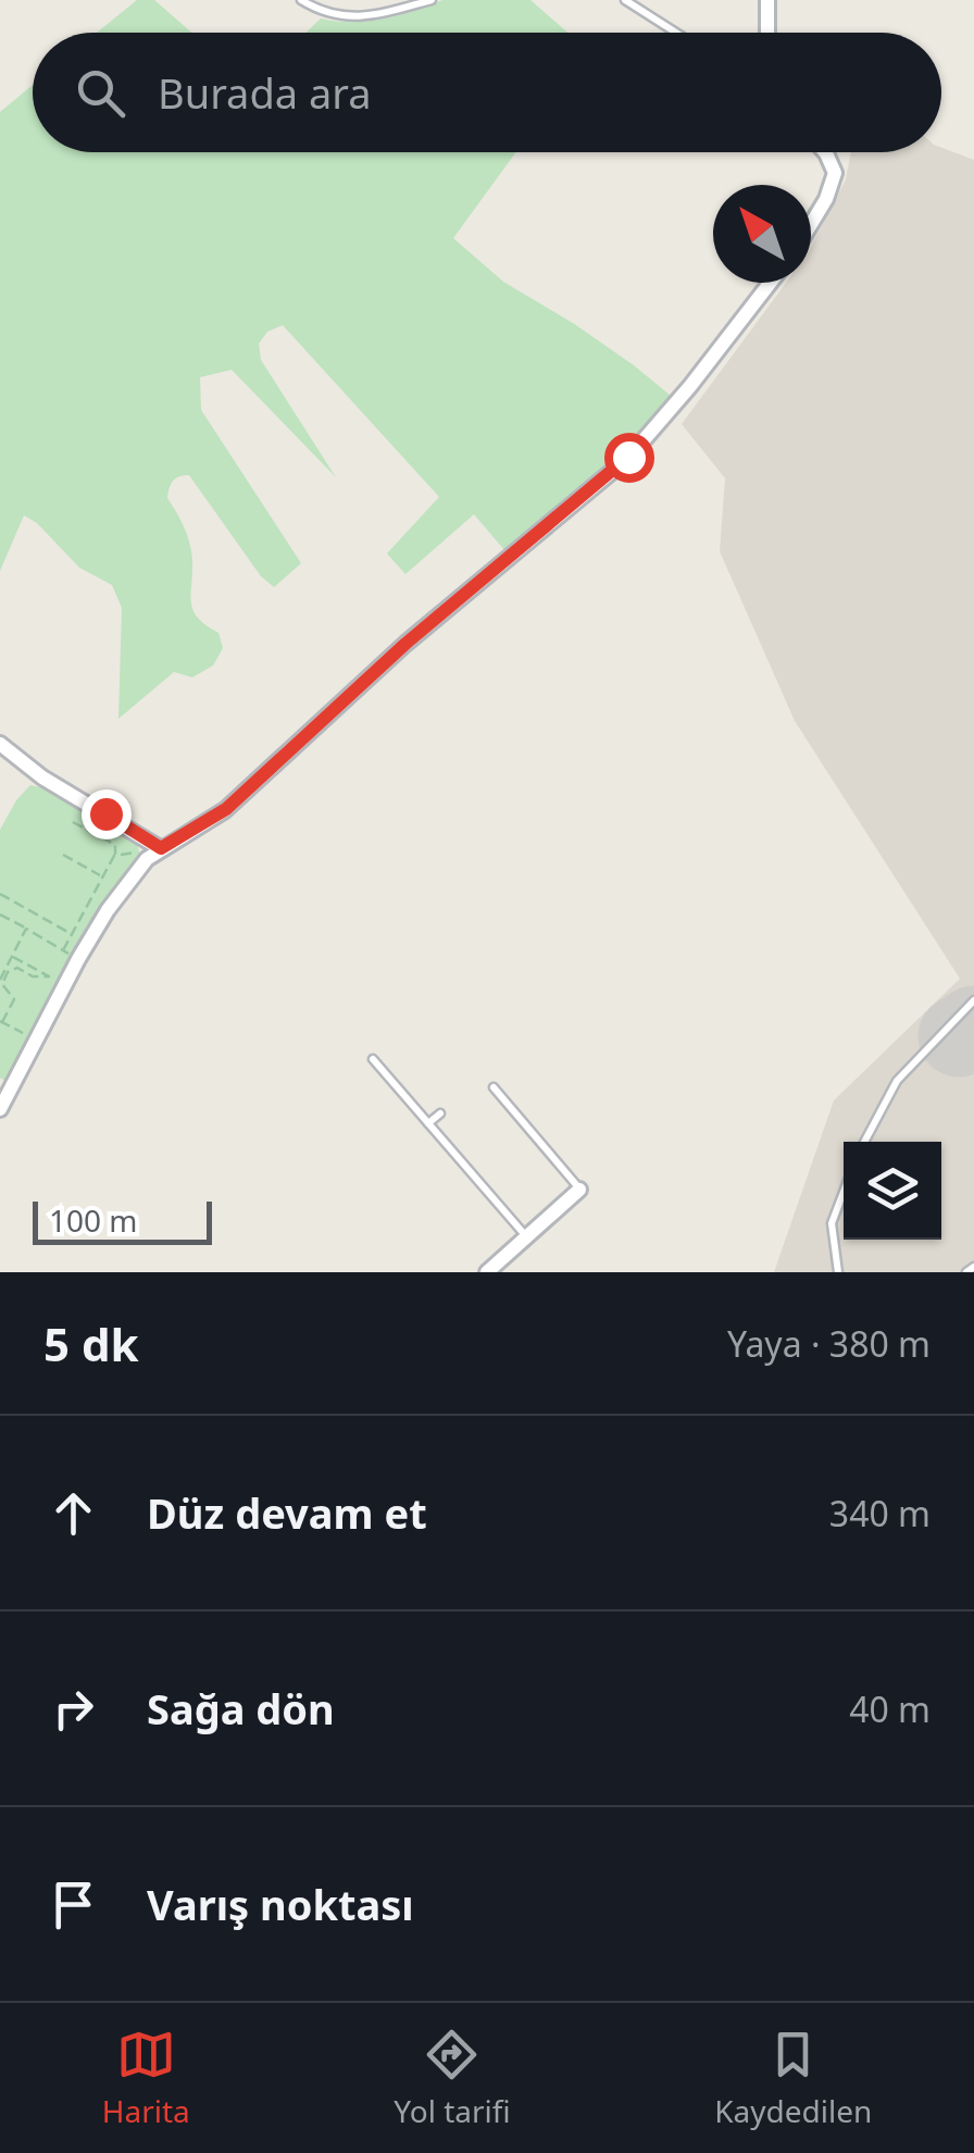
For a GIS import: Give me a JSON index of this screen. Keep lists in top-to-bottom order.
{
  "scale_bar": "100 m",
  "north": "top left",
  "page": {
    "search": "Burada ara",
    "scale": "100 m",
    "heading": ["5 dk", "Yaya · 380 m"],
    "list": [
      ["Düz devam et", "340 m"],
      ["Sağa dön", "40 m"],
      "Varış noktası"
    ],
    "nav": ["Harita", "Yol tarifi", "Kaydedilen"]
  }
}
